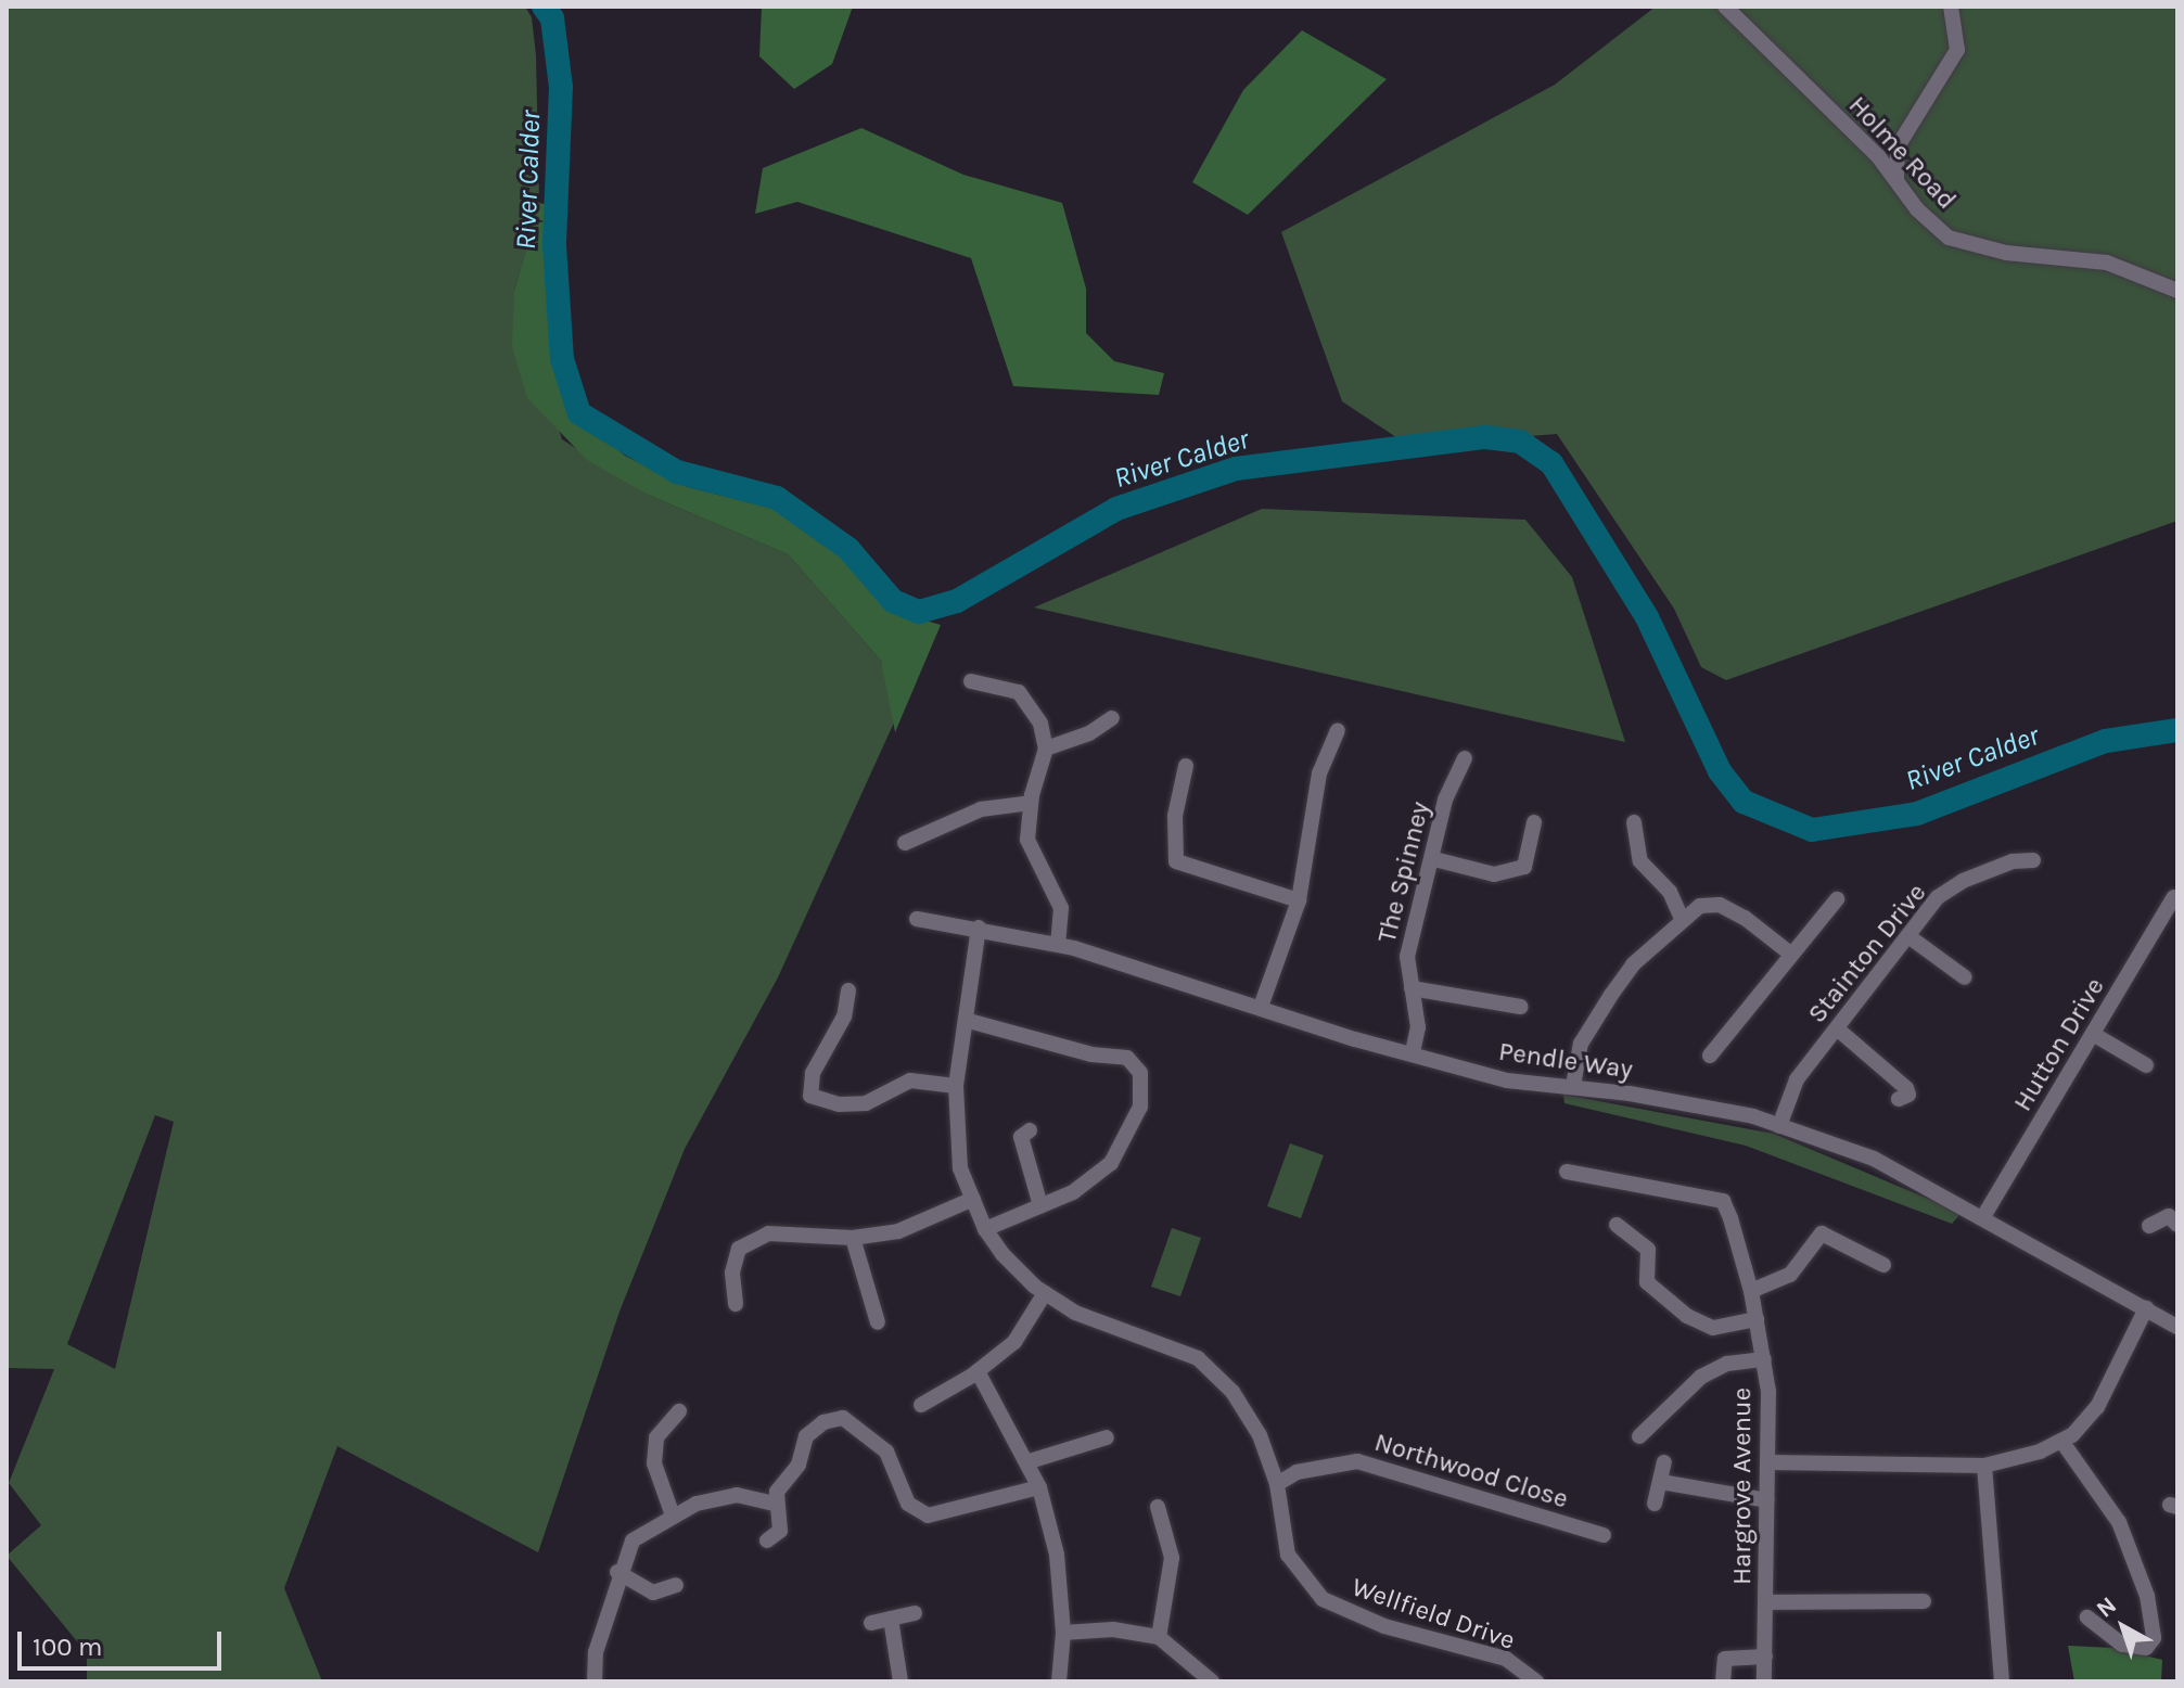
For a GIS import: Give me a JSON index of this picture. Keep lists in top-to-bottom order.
{
  "streets": {
    "street": [
      "Holme Road",
      "The Spinney",
      "Stainton Drive",
      "Hutton Drive",
      "Pendle Way",
      "Northwood Close",
      "Hargrove Avenue",
      "Wellfield Drive"
    ]
  },
  "crossings": [
    ["The Spinney", "Pendle Way"],
    ["Stainton Drive", "Pendle Way"],
    ["Hutton Drive", "Pendle Way"],
    ["Pendle Way", "Wellfield Drive"],
    ["Northwood Close", "Wellfield Drive"]
  ],
  "water": ["River Calder"],
  "scale_bar": "100 m",
  "north": "top left"
}
